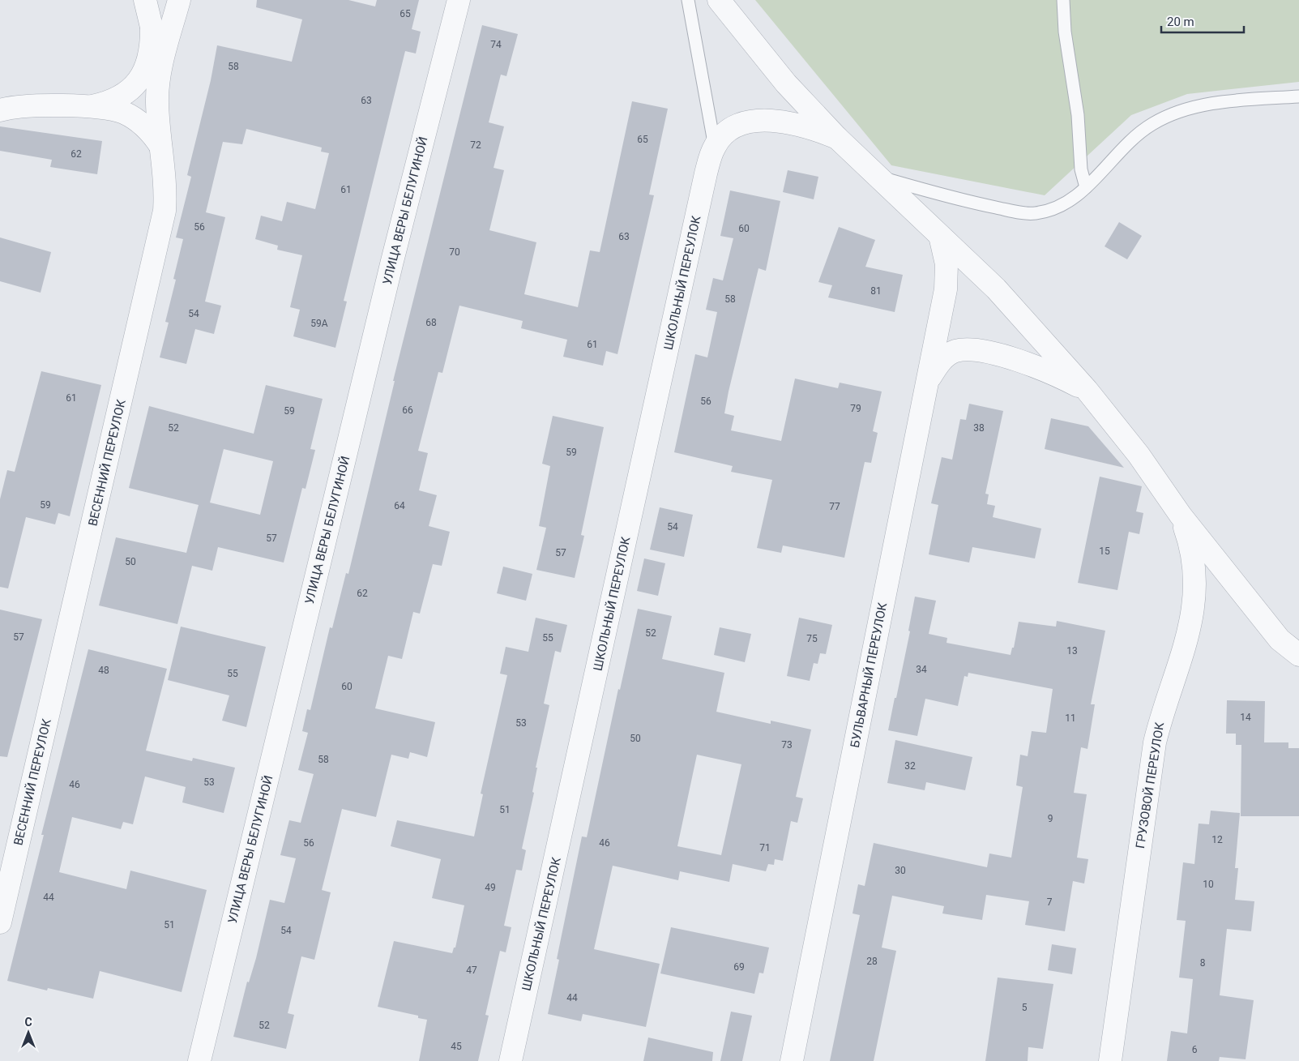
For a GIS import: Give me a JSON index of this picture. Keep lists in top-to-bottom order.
{
  "streets": {
    "street": [
      "УЛИЦА ВЕРЫ БЕЛУГИНОЙ",
      "ШКОЛЬНЫЙ ПЕРЕУЛОК",
      "ВЕСЕННИЙ ПЕРЕУЛОК",
      "БУЛЬВАРНЫЙ ПЕРЕУЛОК",
      "ГРУЗОВОЙ ПЕРЕУЛОК"
    ]
  },
  "house_numbers": [
    "65",
    "74",
    "58",
    "63",
    "65",
    "72",
    "62",
    "61",
    "56",
    "60",
    "63",
    "70",
    "81",
    "58",
    "54",
    "68",
    "59А",
    "61",
    "61",
    "56",
    "79",
    "66",
    "59",
    "52",
    "38",
    "59",
    "59",
    "64",
    "77",
    "54",
    "57",
    "15",
    "57",
    "50",
    "62",
    "52",
    "57",
    "55",
    "75",
    "13",
    "34",
    "48",
    "55",
    "60",
    "14",
    "11",
    "53",
    "50",
    "73",
    "58",
    "32",
    "53",
    "46",
    "51",
    "9",
    "12",
    "56",
    "46",
    "71",
    "30",
    "10",
    "49",
    "44",
    "7",
    "51",
    "54",
    "28",
    "8",
    "69",
    "47",
    "44",
    "5",
    "52",
    "45",
    "6"
  ],
  "scale_bar": "20 m",
  "north": "top"
}
